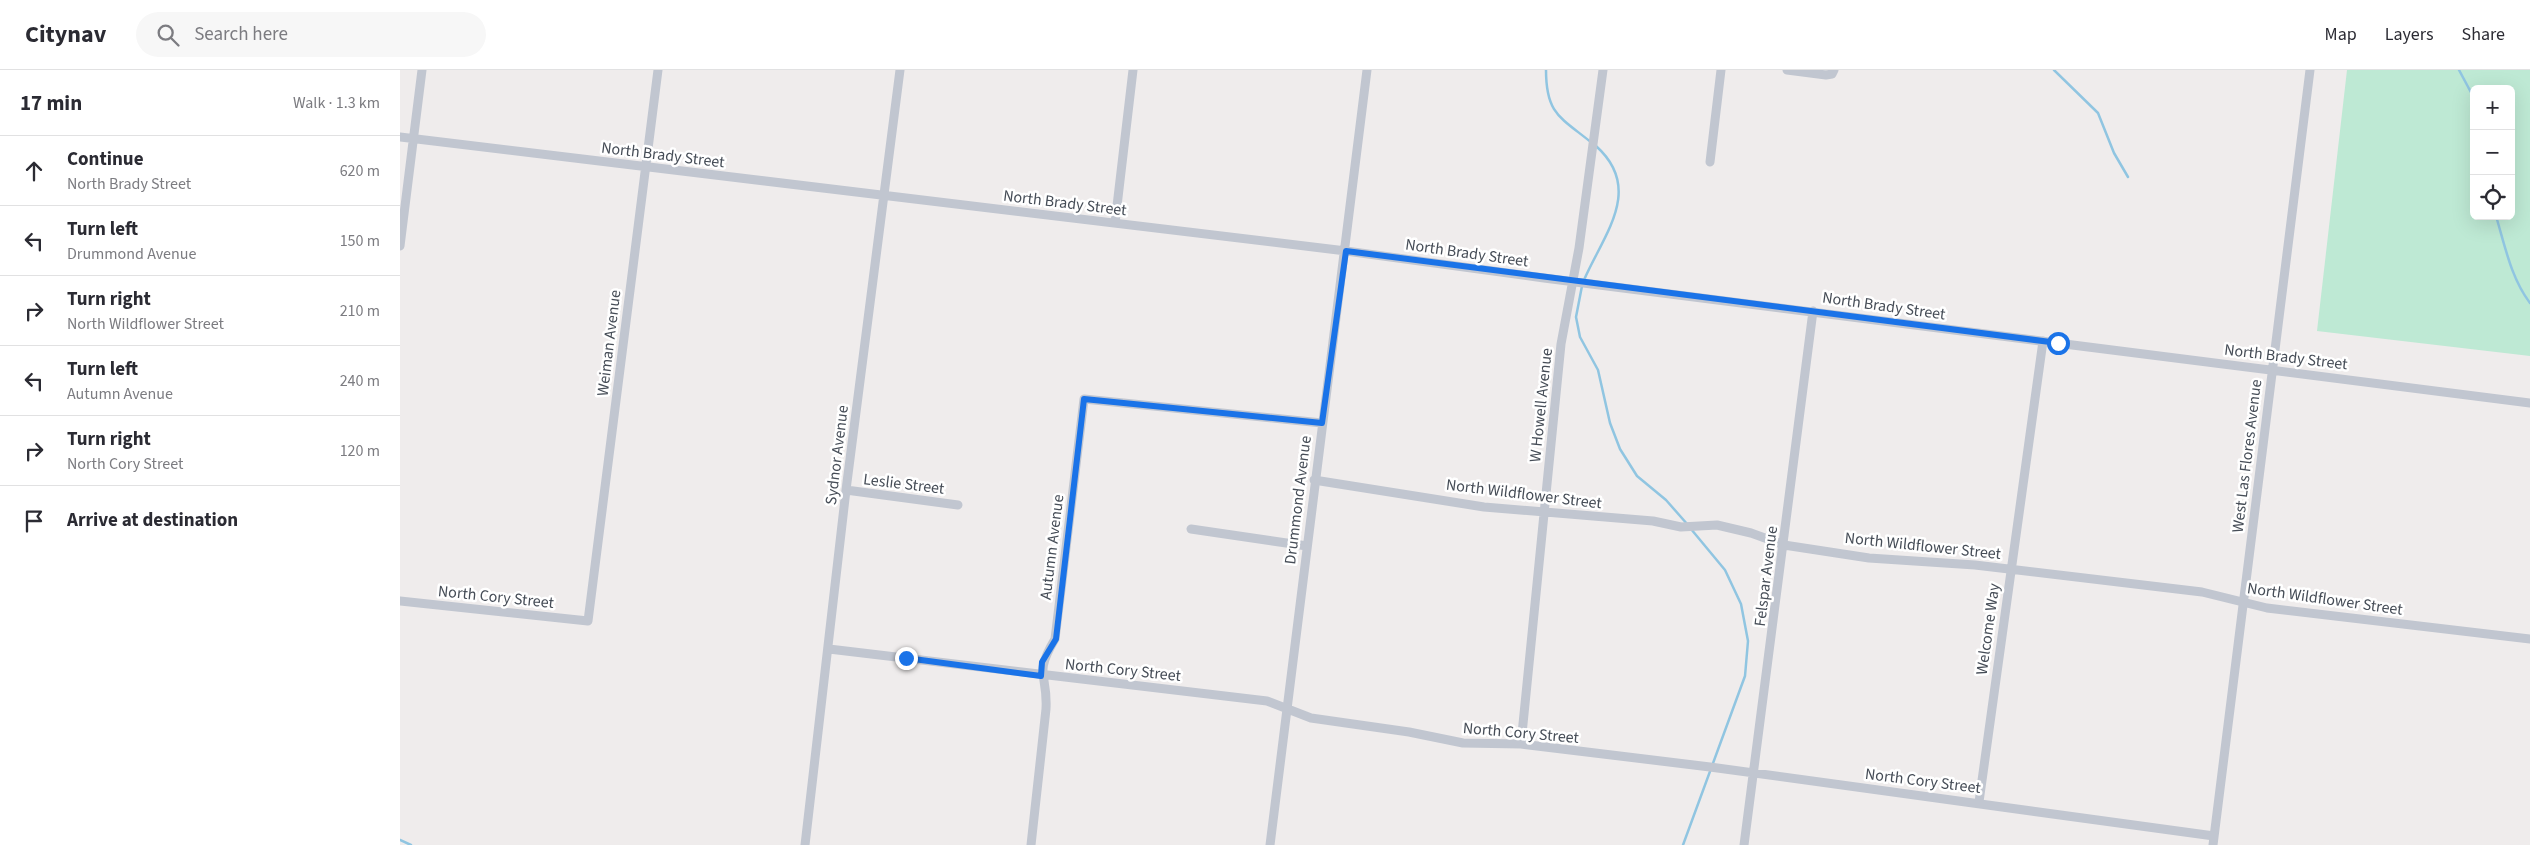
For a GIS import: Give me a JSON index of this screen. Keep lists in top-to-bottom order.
{
  "streets": {
    "street": [
      "North Brady Street",
      "Weiman Avenue",
      "W Howell Avenue",
      "Sydnor Avenue",
      "West Las Flores Avenue",
      "Leslie Street",
      "North Wildflower Street",
      "Drummond Avenue",
      "Autumn Avenue",
      "Felspar Avenue",
      "North Cory Street",
      "Welcome Way"
    ]
  },
  "crossings": [
    ["North Brady Street", "Weiman Avenue"],
    ["North Brady Street", "W Howell Avenue"],
    ["North Brady Street", "Sydnor Avenue"],
    ["North Brady Street", "West Las Flores Avenue"],
    ["North Brady Street", "Drummond Avenue"],
    ["North Brady Street", "Felspar Avenue"],
    ["North Brady Street", "Welcome Way"],
    ["Weiman Avenue", "North Cory Street"],
    ["W Howell Avenue", "North Wildflower Street"],
    ["W Howell Avenue", "North Cory Street"],
    ["Sydnor Avenue", "Leslie Street"],
    ["Sydnor Avenue", "North Cory Street"],
    ["West Las Flores Avenue", "North Wildflower Street"],
    ["West Las Flores Avenue", "North Cory Street"],
    ["North Wildflower Street", "Drummond Avenue"],
    ["North Wildflower Street", "Felspar Avenue"],
    ["North Wildflower Street", "Welcome Way"],
    ["Drummond Avenue", "Autumn Avenue"],
    ["Drummond Avenue", "North Cory Street"],
    ["Autumn Avenue", "North Cory Street"],
    ["Felspar Avenue", "North Cory Street"],
    ["North Cory Street", "Welcome Way"]
  ],
  "page": {
    "header": "Citynav",
    "search": "Search here",
    "nav": ["Map", "Layers", "Share"],
    "heading": ["17 min", "Walk · 1.3 km"],
    "map_buttons": ["+", "−"],
    "list": [
      ["Continue", "North Brady Street", "620 m"],
      ["Turn left", "Drummond Avenue", "150 m"],
      ["Turn right", "North Wildflower Street", "210 m"],
      ["Turn left", "Autumn Avenue", "240 m"],
      ["Turn right", "North Cory Street", "120 m"],
      "Arrive at destination"
    ]
  }
}
